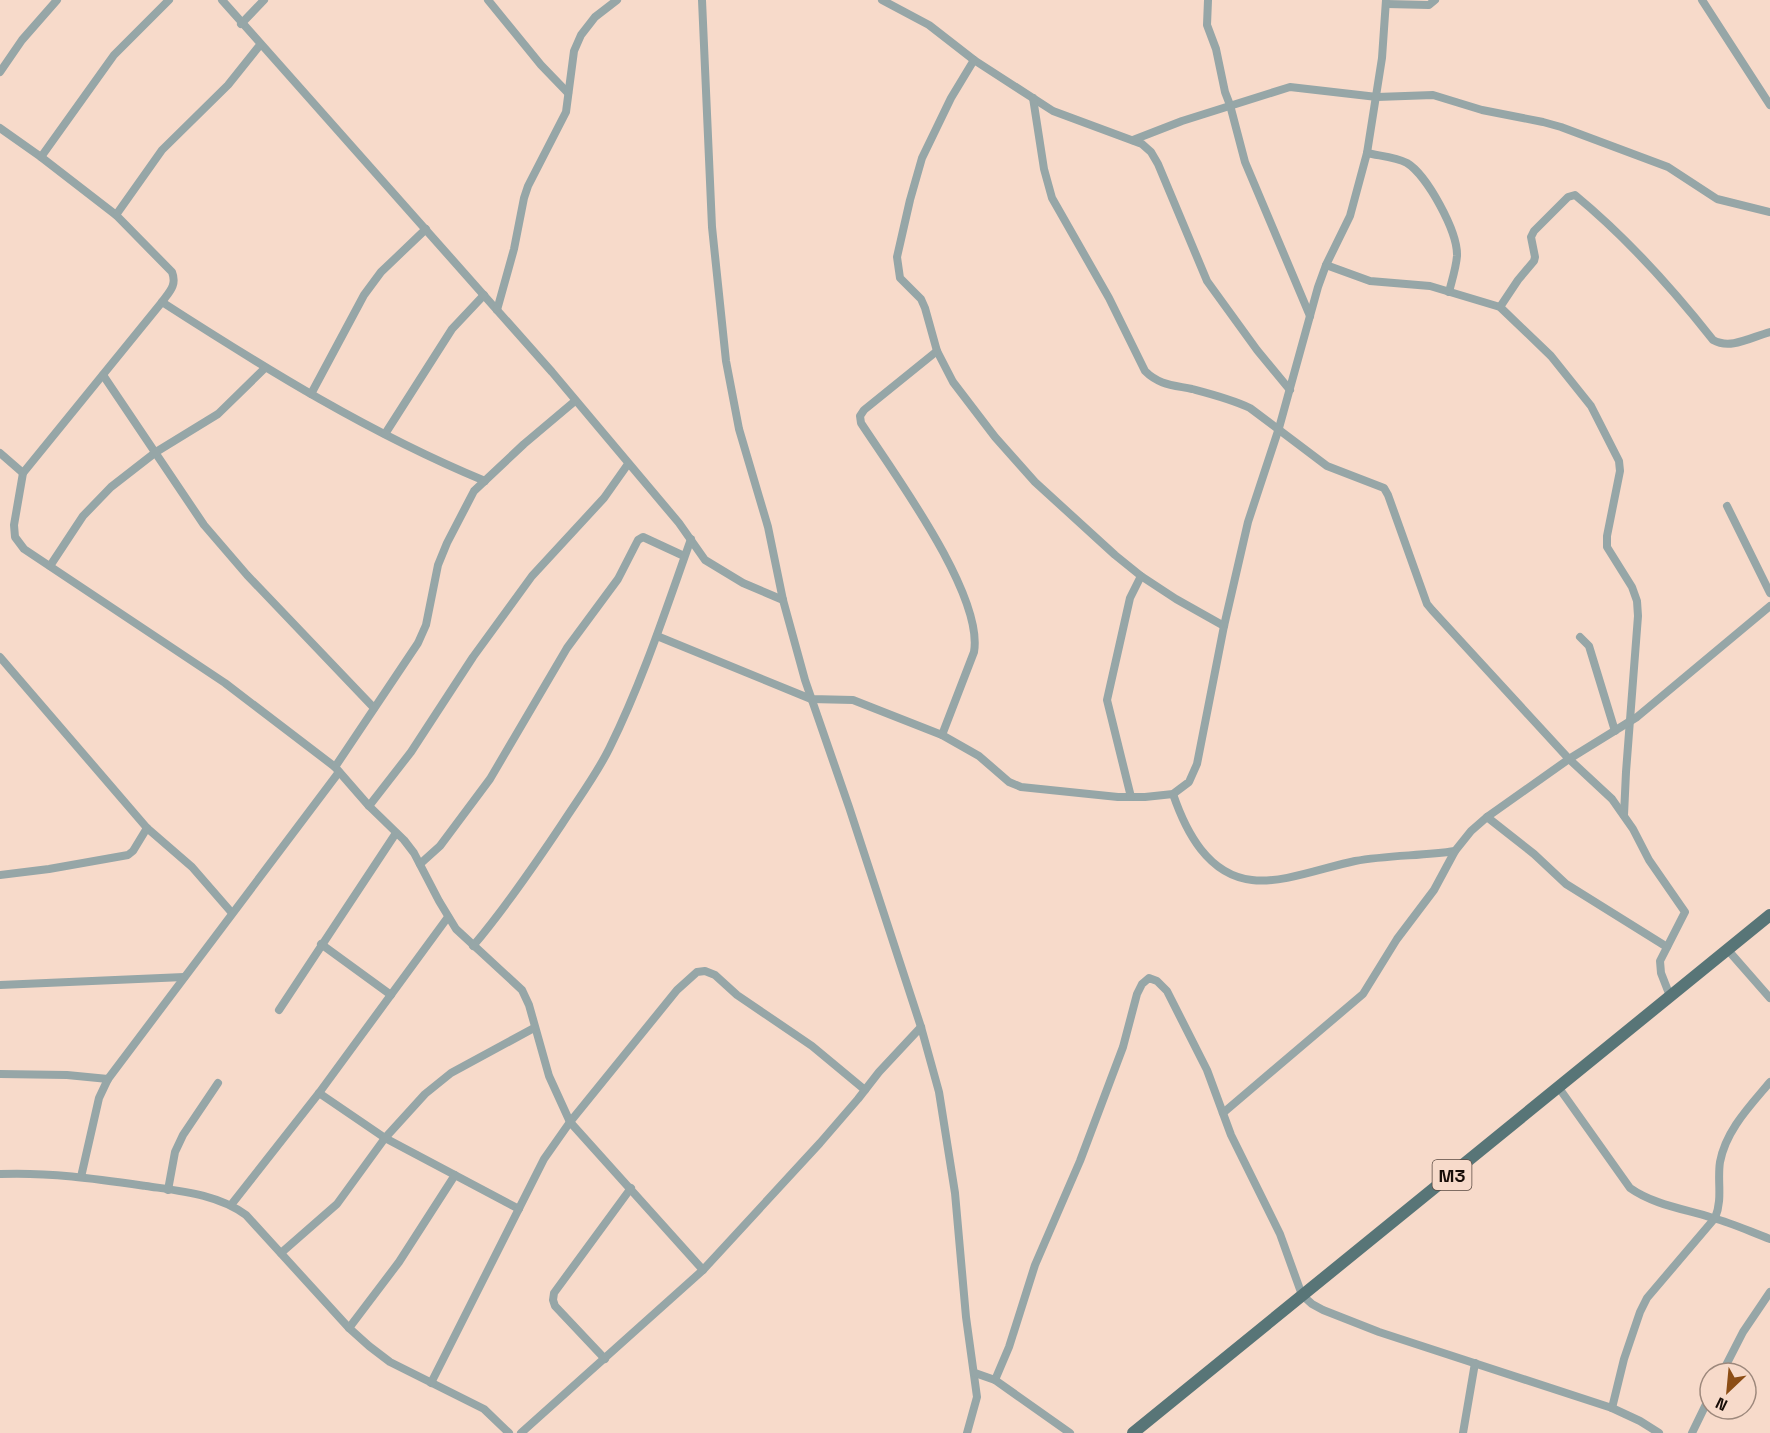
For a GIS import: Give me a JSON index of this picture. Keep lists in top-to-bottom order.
{
  "streets": {
    "main road": ["M3"]
  },
  "north": "bottom left"
}
